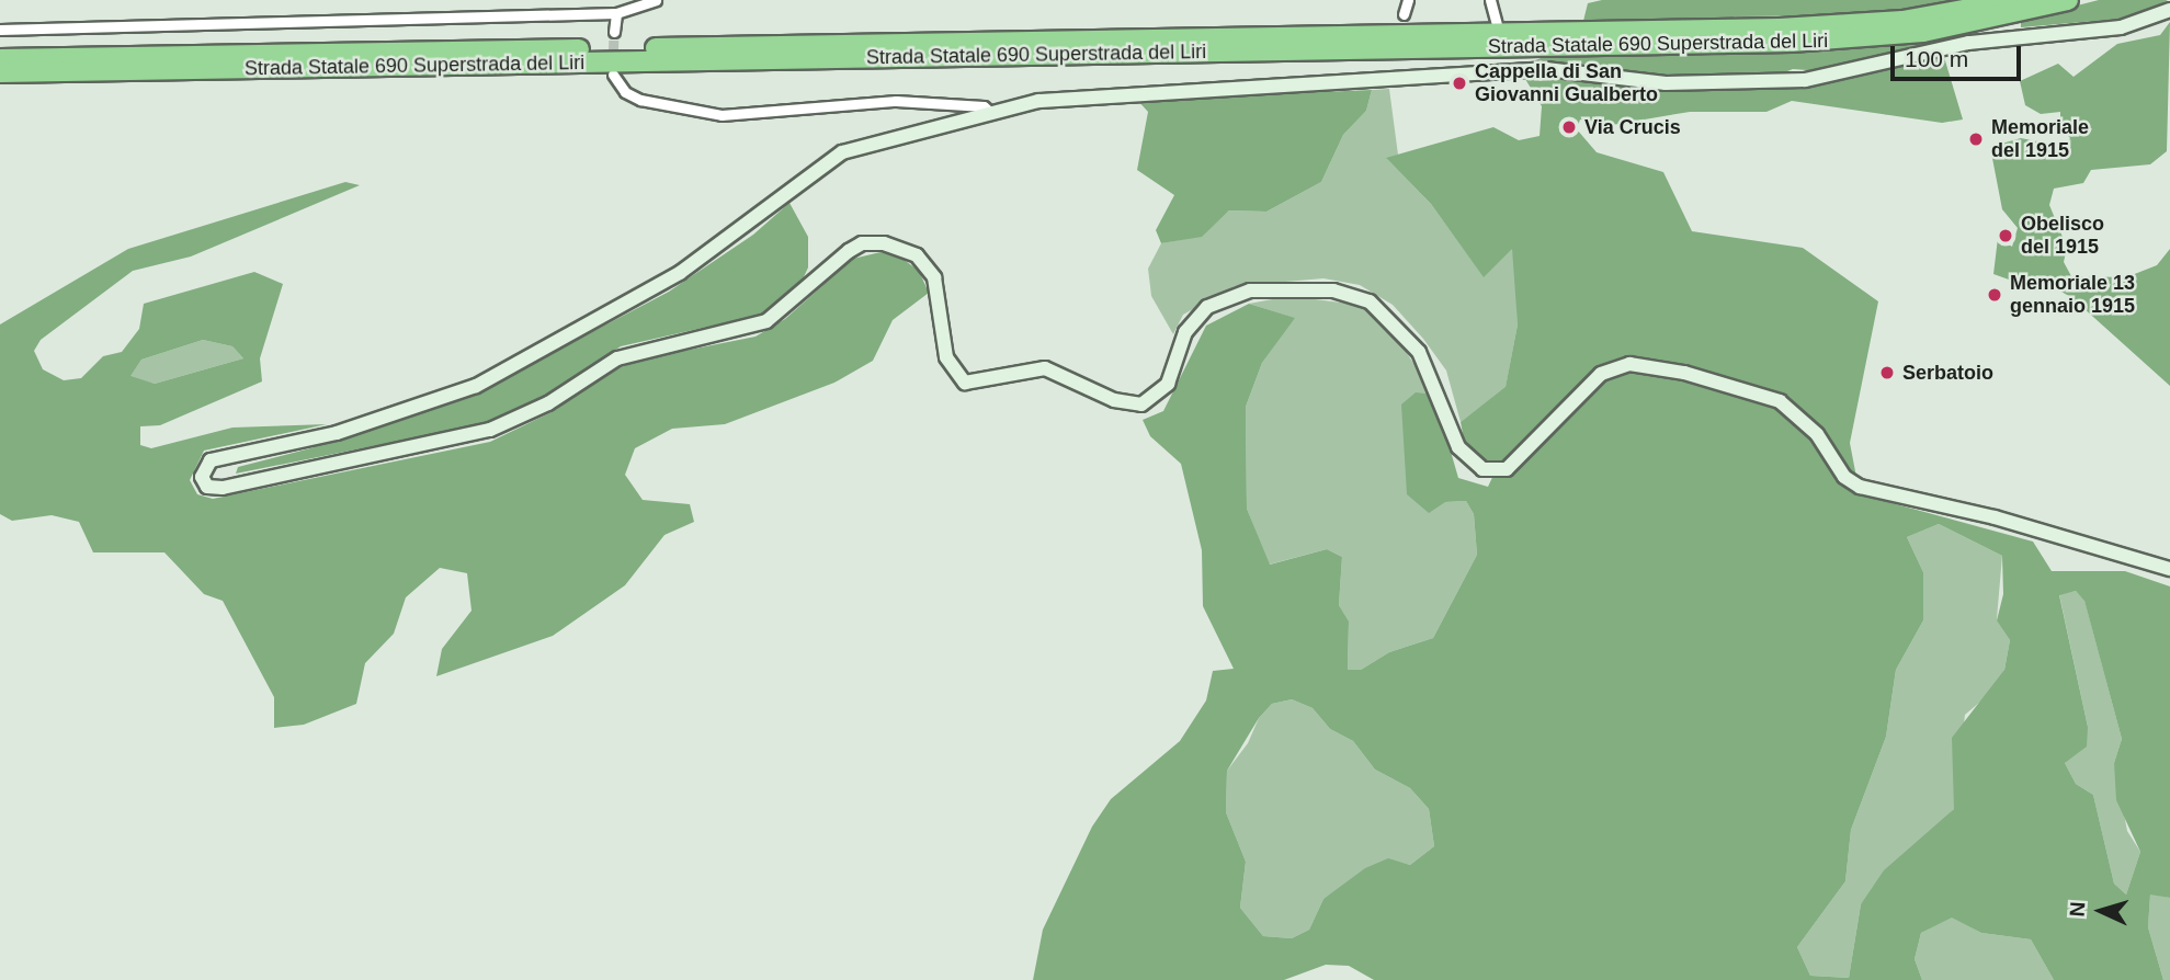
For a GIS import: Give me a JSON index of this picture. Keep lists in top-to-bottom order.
{
  "streets": {
    "highway": ["Strada Statale 690 Superstrada del Liri"]
  },
  "places": [
    "Cappella di San Giovanni Gualberto",
    "Via Crucis",
    "Memoriale del 1915",
    "Obelisco del 1915",
    "Memoriale 13 gennaio 1915",
    "Serbatoio"
  ],
  "scale_bar": "100 m",
  "north": "left"
}
